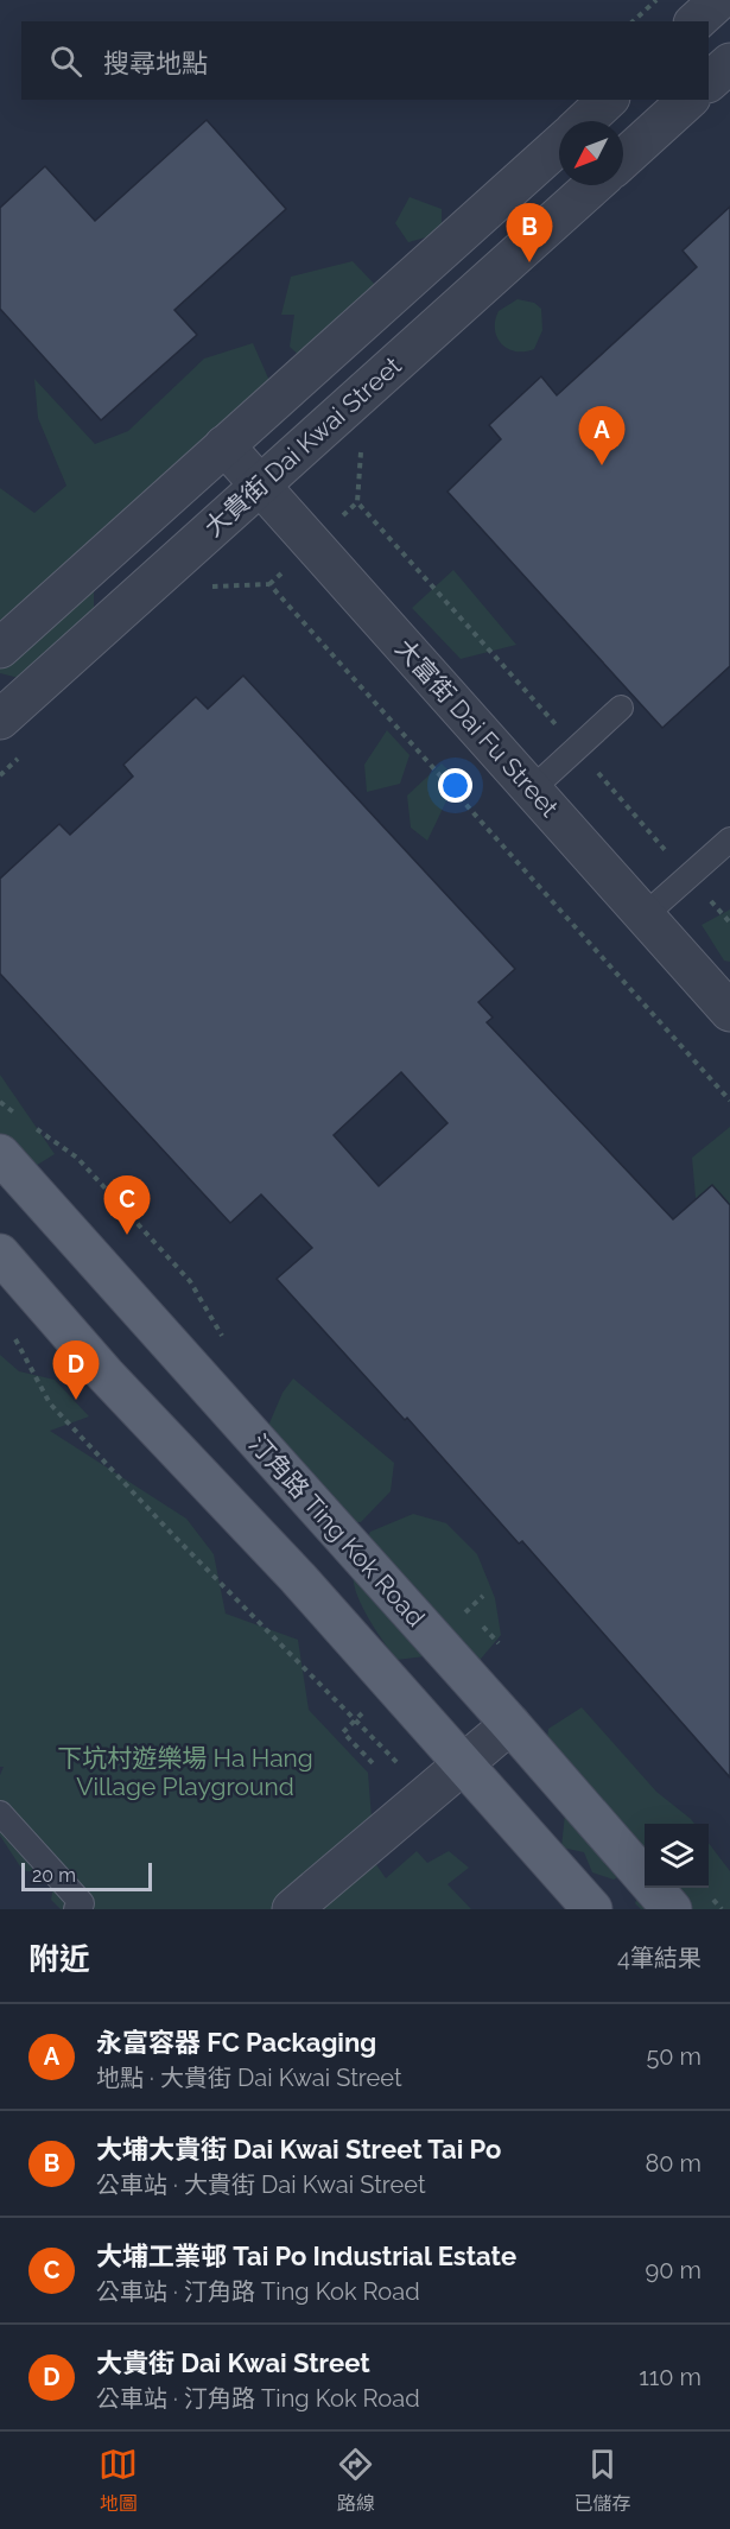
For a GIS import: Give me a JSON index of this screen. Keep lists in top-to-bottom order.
{
  "streets": {
    "main road": ["汀角路 Ting Kok Road"],
    "street": ["大貴街 Dai Kwai Street", "大富街 Dai Fu Street"]
  },
  "crossings": [
    ["大貴街 Dai Kwai Street", "大富街 Dai Fu Street"]
  ],
  "parks": ["下坑村遊樂場 Ha Hang Village Playground"],
  "scale_bar": "20 m",
  "north": "bottom left",
  "page": {
    "search": "搜尋地點",
    "pins": [
      "B",
      "A",
      "C",
      "D"
    ],
    "scale": "20 m",
    "heading": ["附近", "4筆結果"],
    "list": [
      {
        "mark": "A",
        "name": "永富容器 FC Packaging",
        "note": "地點 · 大貴街 Dai Kwai Street",
        "value": "50 m"
      },
      {
        "mark": "B",
        "name": "大埔大貴街 Dai Kwai Street Tai Po",
        "note": "公車站 · 大貴街 Dai Kwai Street",
        "value": "80 m"
      },
      {
        "mark": "C",
        "name": "大埔工業邨 Tai Po Industrial Estate",
        "note": "公車站 · 汀角路 Ting Kok Road",
        "value": "90 m"
      },
      {
        "mark": "D",
        "name": "大貴街 Dai Kwai Street",
        "note": "公車站 · 汀角路 Ting Kok Road",
        "value": "110 m"
      }
    ],
    "nav": ["地圖", "路線", "已儲存"]
  }
}
